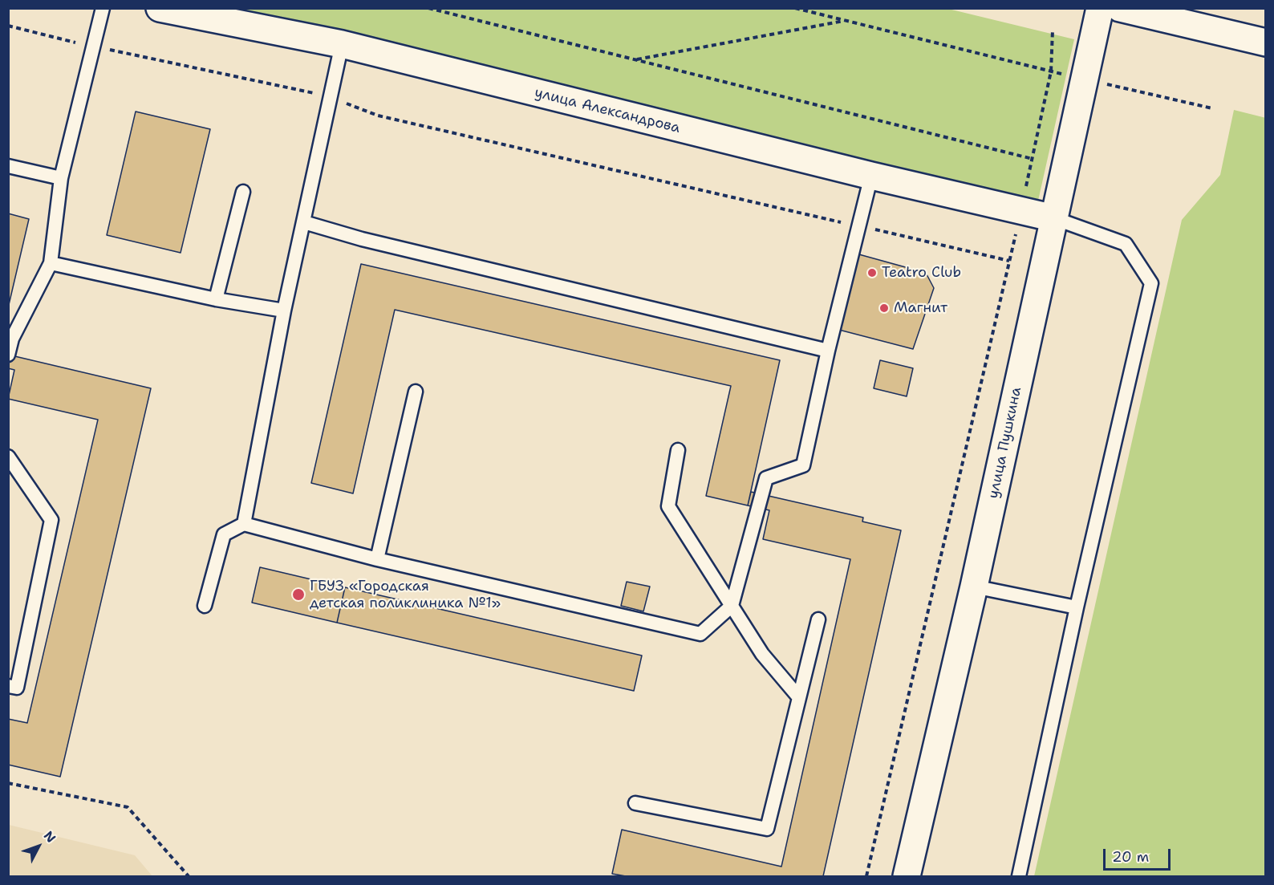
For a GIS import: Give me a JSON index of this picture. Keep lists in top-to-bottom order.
{
  "streets": {
    "street": ["улица Александрова", "улица Пушкина"]
  },
  "crossings": [
    ["улица Александрова", "улица Пушкина"]
  ],
  "places": ["Teatro Club", "Магнит", "ГБУЗ «Городская детская поликлиника №1»"],
  "scale_bar": "20 m",
  "north": "top right"
}
